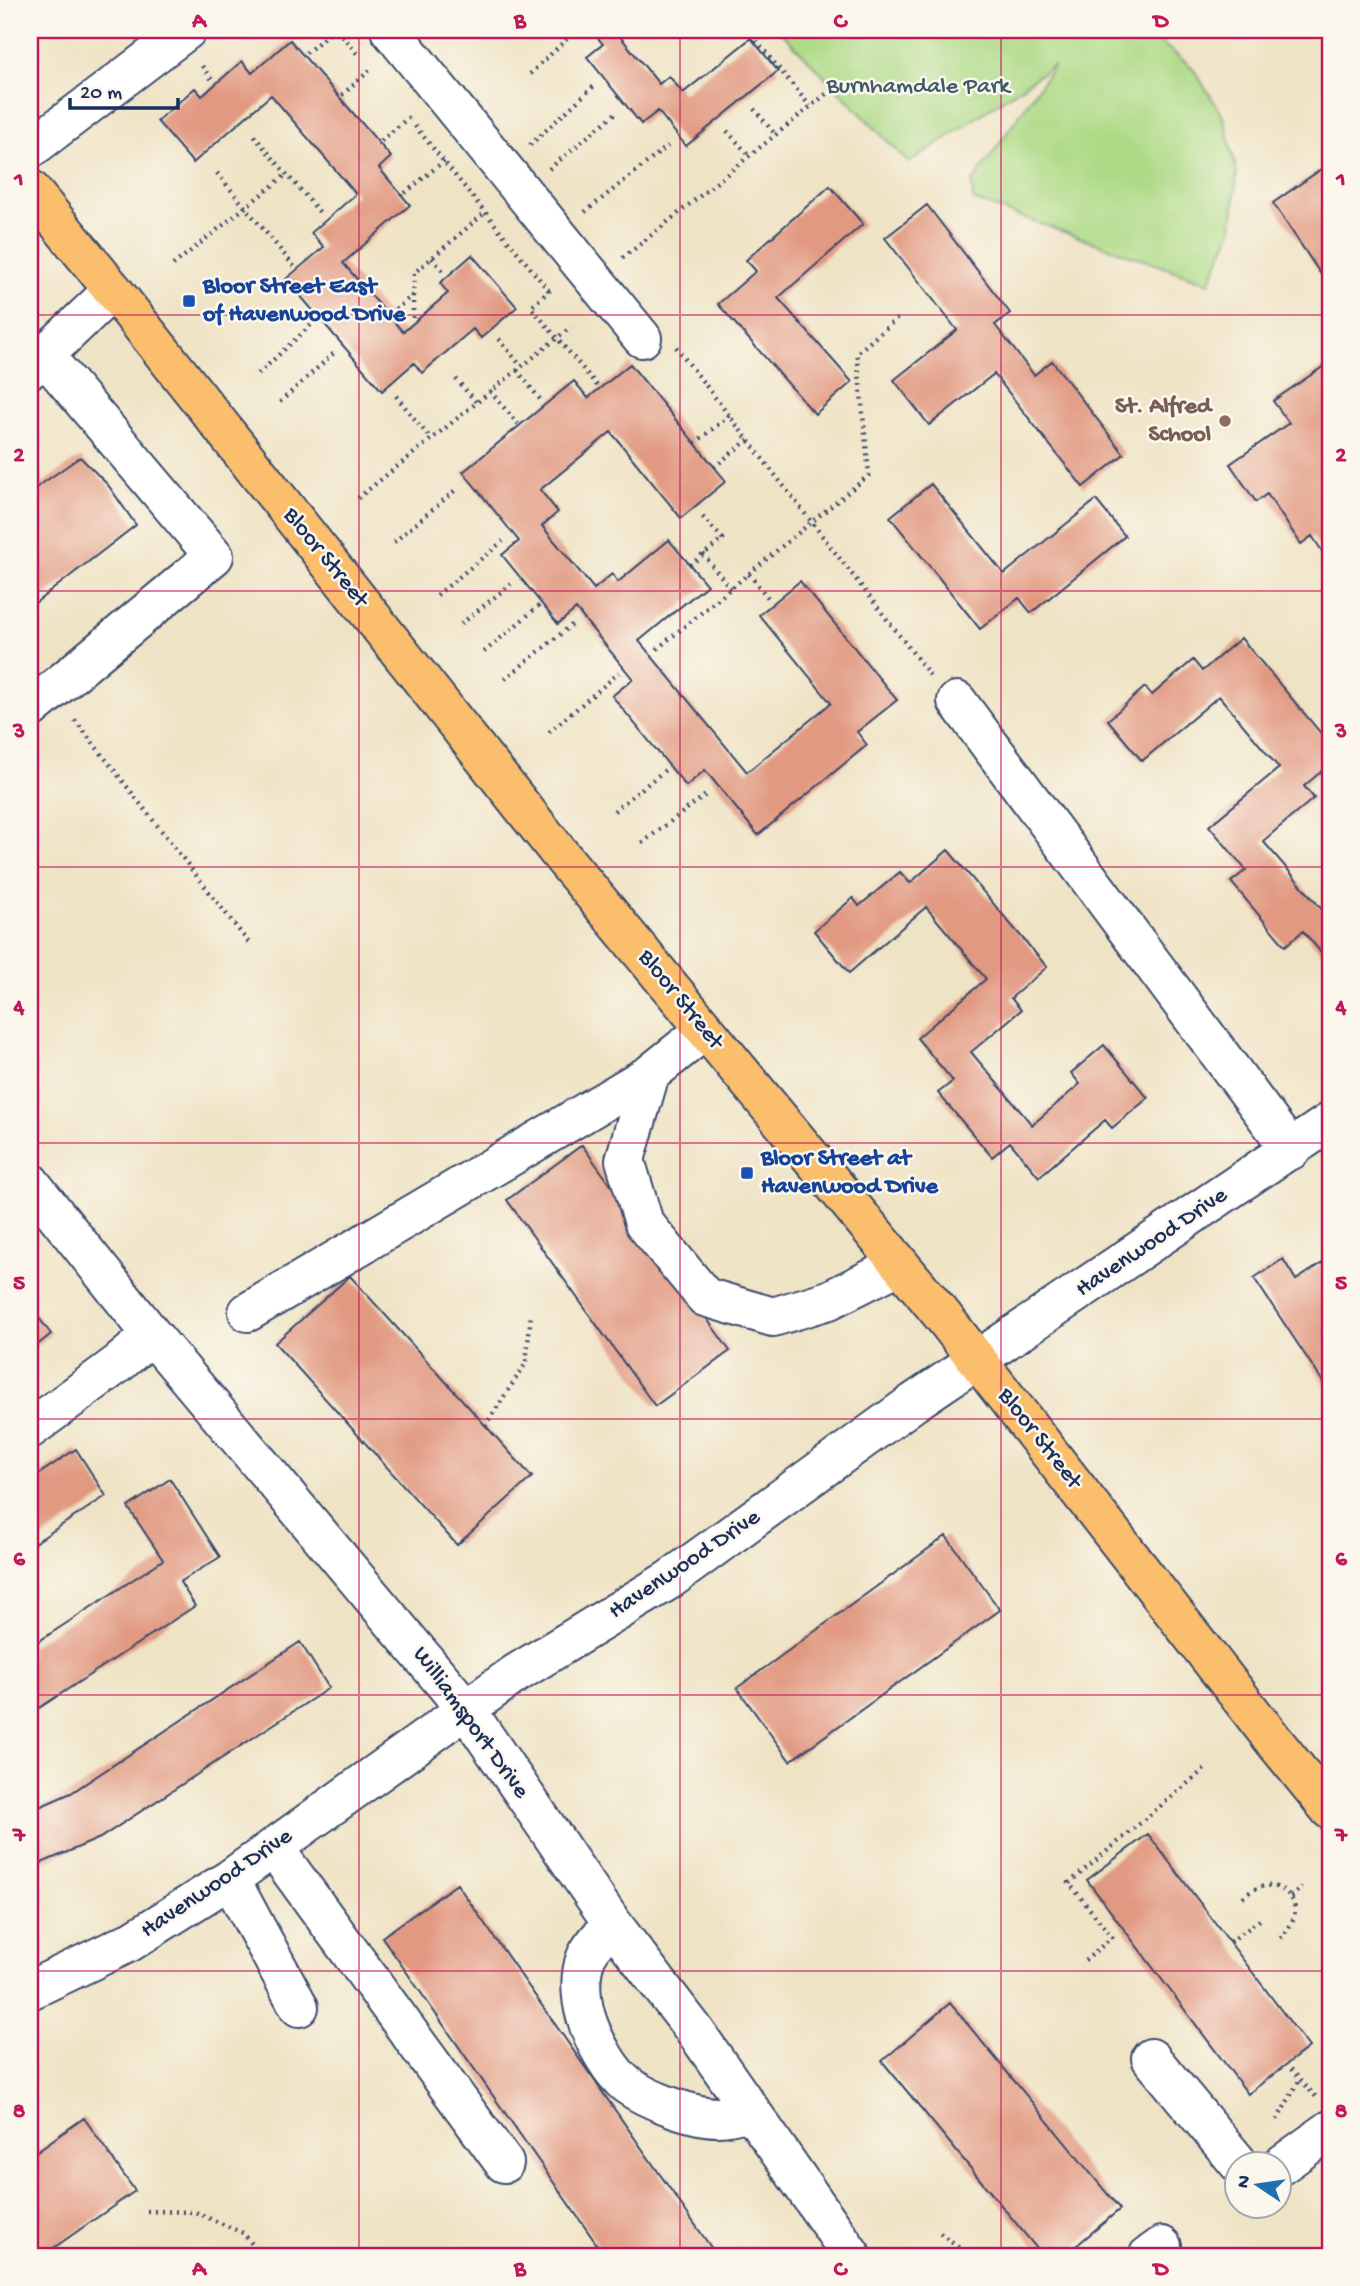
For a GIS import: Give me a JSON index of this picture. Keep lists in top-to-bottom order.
{
  "streets": {
    "main road": ["Bloor Street"],
    "street": ["Havenwood Drive", "Williamsport Drive"]
  },
  "crossings": [
    ["Bloor Street", "Havenwood Drive"],
    ["Havenwood Drive", "Williamsport Drive"]
  ],
  "parks": ["Burnhamdale Park"],
  "places": {
    "transit": ["Bloor Street East of Havenwood Drive", "Bloor Street at Havenwood Drive"],
    "other": ["St. Alfred School"]
  },
  "scale_bar": "20 m",
  "north": "left",
  "grid": {
    "columns": [
      "A",
      "B",
      "C",
      "D"
    ],
    "rows": [
      "1",
      "2",
      "3",
      "4",
      "5",
      "6",
      "7",
      "8"
    ]
  }
}
